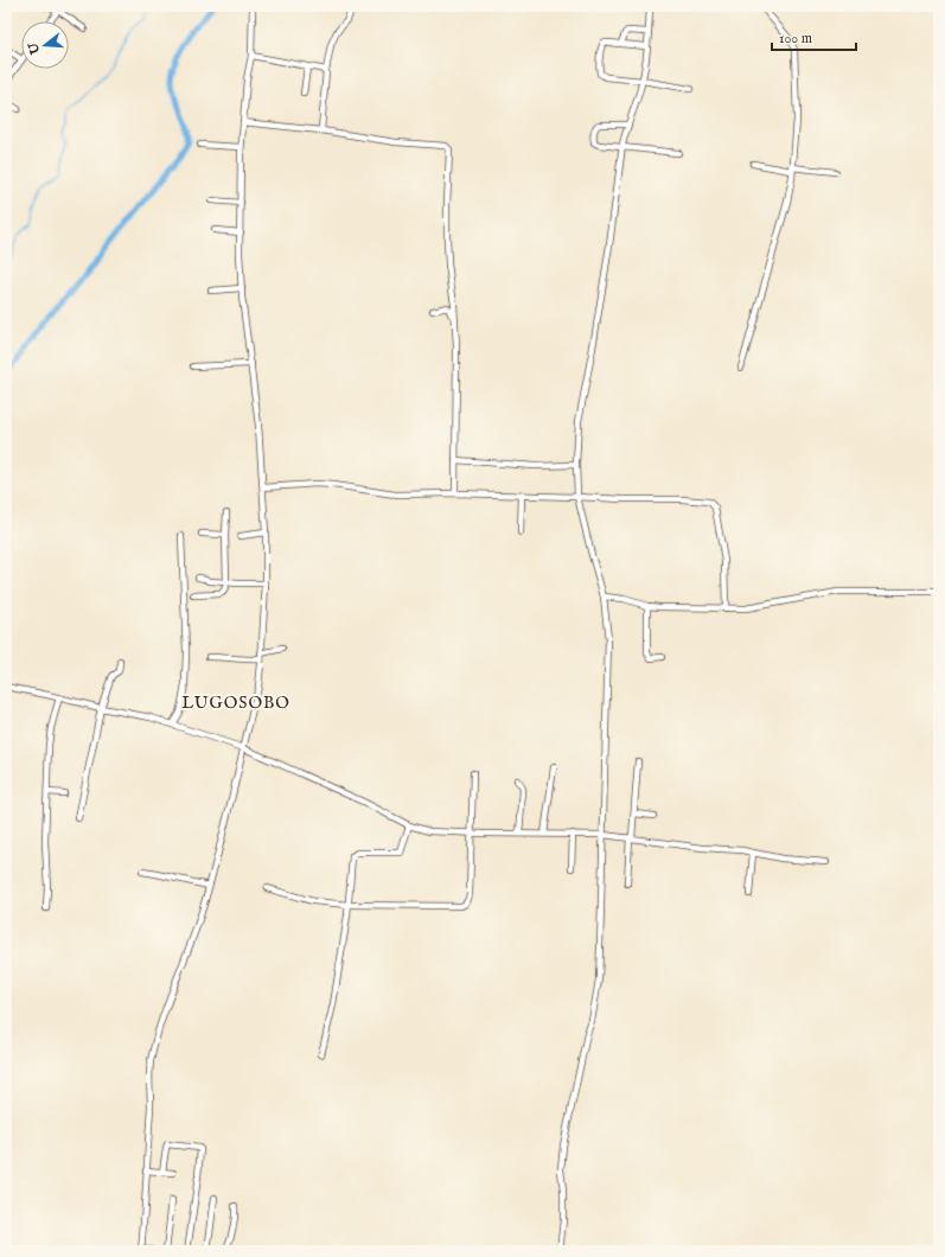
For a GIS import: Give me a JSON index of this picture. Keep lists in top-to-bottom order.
{
  "districts": ["LUGOSOBO"],
  "scale_bar": "100 m",
  "north": "left"
}
